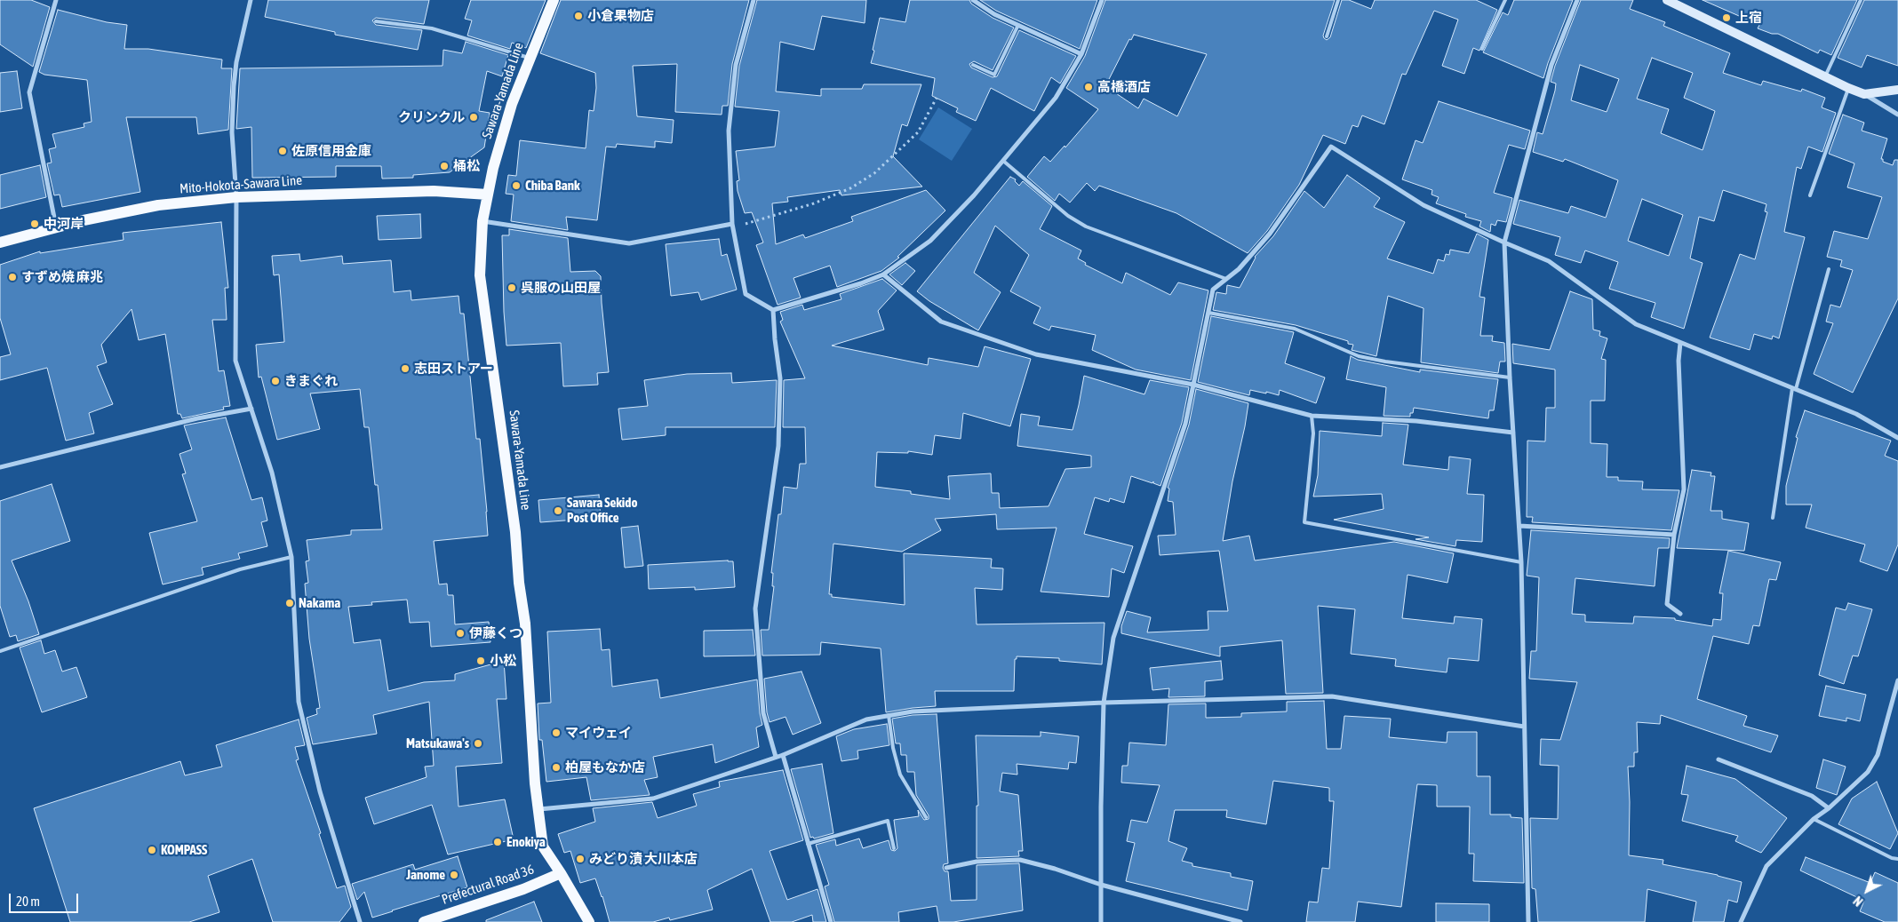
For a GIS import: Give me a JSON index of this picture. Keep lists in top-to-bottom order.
{
  "streets": {
    "main road": ["Sawara-Yamada Line", "Mito-Hokota-Sawara Line", "Prefectural Road 36"]
  },
  "crossings": [
    ["Sawara-Yamada Line", "Mito-Hokota-Sawara Line"],
    ["Sawara-Yamada Line", "Prefectural Road 36"]
  ],
  "places": [
    "小倉果物店",
    "上宿",
    "高橋酒店",
    "クリンクル",
    "佐原信用金庫",
    "桶松",
    "Chiba Bank",
    "中河岸",
    "すずめ焼 麻兆",
    "呉服の山田屋",
    "志田ストアー",
    "きまぐれ",
    "Sawara Sekido Post Office",
    "Nakama",
    "伊藤くつ",
    "小松",
    "マイウェイ",
    "Matsukawa's",
    "柏屋もなか店",
    "Enokiya",
    "KOMPASS",
    "みどり漬 大川本店",
    "Janome"
  ],
  "scale_bar": "20 m",
  "north": "bottom left"
}
